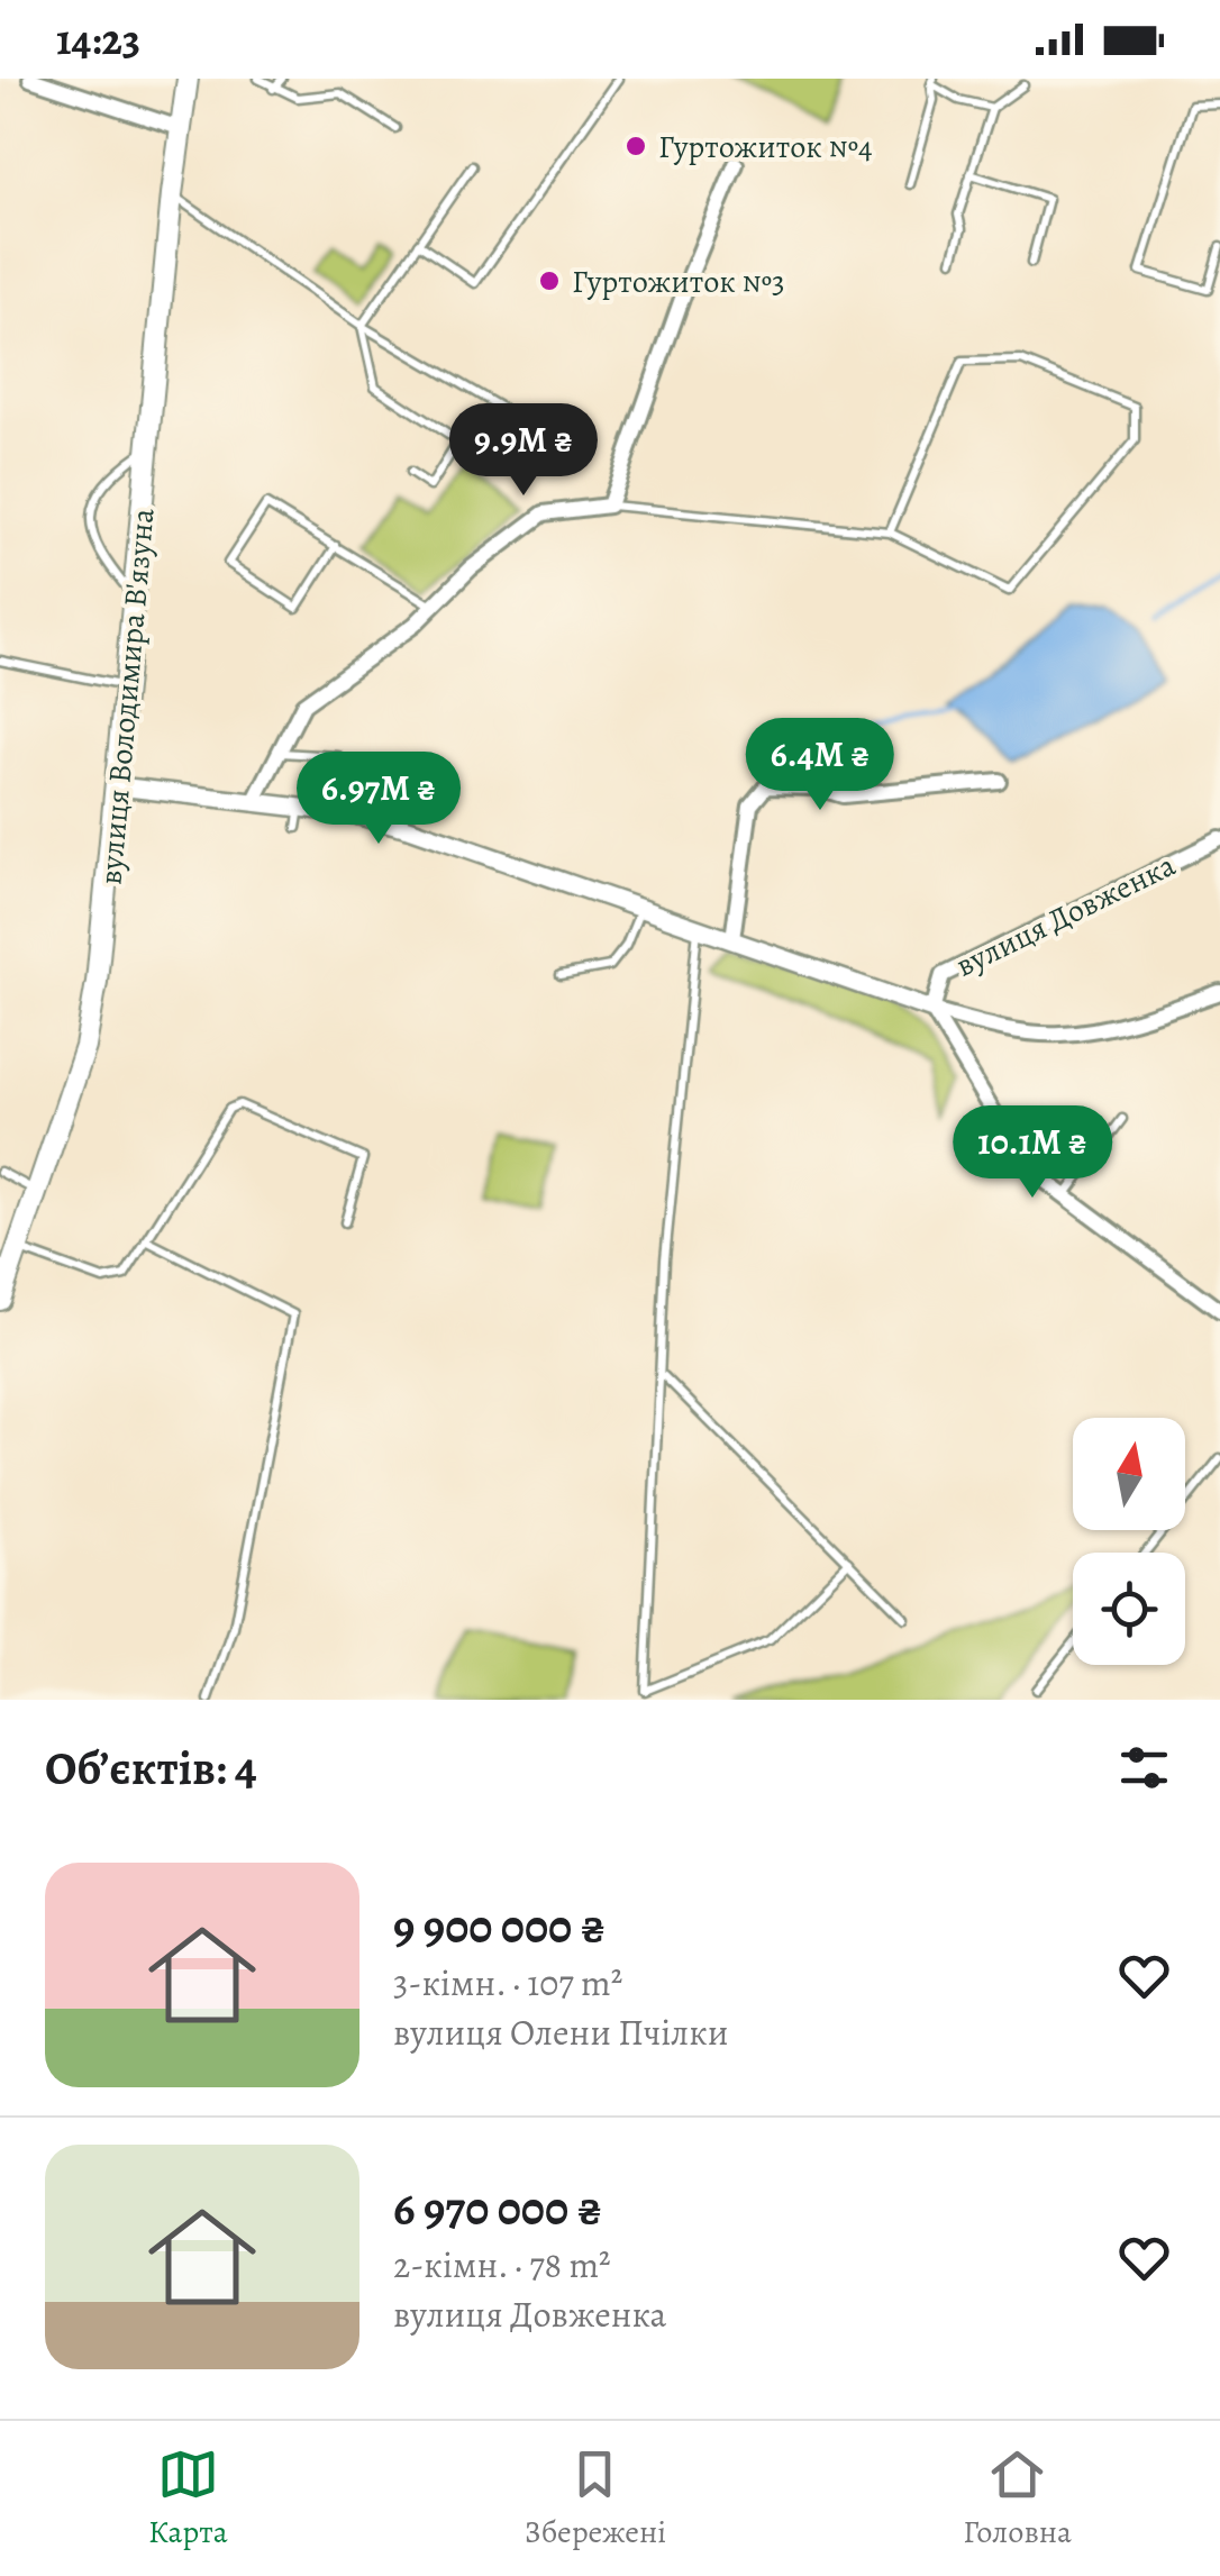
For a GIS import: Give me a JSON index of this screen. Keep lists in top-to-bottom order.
{
  "streets": {
    "main road": ["вулиця Володимира В'язуна"],
    "street": ["вулиця Довженка"]
  },
  "crossings": [
    ["вулиця Володимира В'язуна", "вулиця Довженка"]
  ],
  "places": ["Гуртожиток №4", "Гуртожиток №3"],
  "north": "top",
  "page": {
    "status": "14:23",
    "price": [
      "9.9M ₴",
      "6.4M ₴",
      "6.97M ₴",
      "10.1M ₴"
    ],
    "heading": "Об’єктів: 4",
    "list": [
      {
        "name": "9 900 000 ₴",
        "note": "3-кімн. · 107 m² · вулиця Олени Пчілки"
      },
      {
        "name": "6 970 000 ₴",
        "note": "2-кімн. · 78 m² · вулиця Довженка"
      }
    ],
    "tabs": ["Карта", "Збережені", "Головна"]
  }
}
